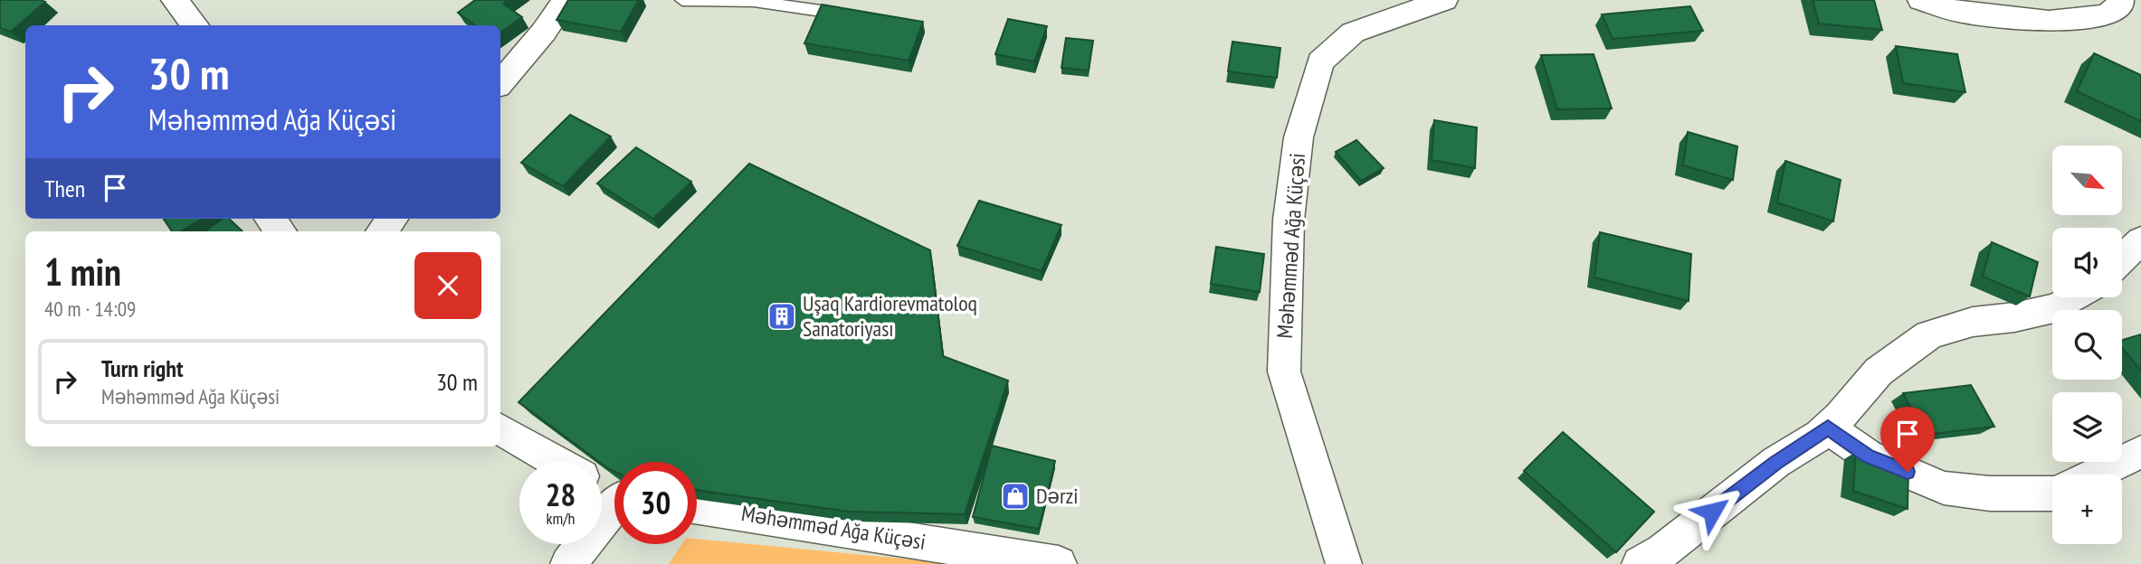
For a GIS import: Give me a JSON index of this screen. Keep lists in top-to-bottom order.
{
  "streets": {
    "street": ["Məhəmməd Ağa Küçəsi"]
  },
  "places": {
    "building": ["Uşaq Kardiorevmatoloq Sanatoriyası"],
    "shop": ["Dərzi"]
  },
  "north": "bottom right",
  "page": {
    "turn": ["30 m", "Məhəmməd Ağa Küçəsi"],
    "map_buttons": "+",
    "then": "Then",
    "heading": ["1 min", "40 m · 14:09"],
    "list": [
      {
        "name": "Turn right",
        "note": "Məhəmməd Ağa Küçəsi",
        "value": "30 m"
      }
    ],
    "speed": "28 km/h",
    "limit": "30"
  }
}
